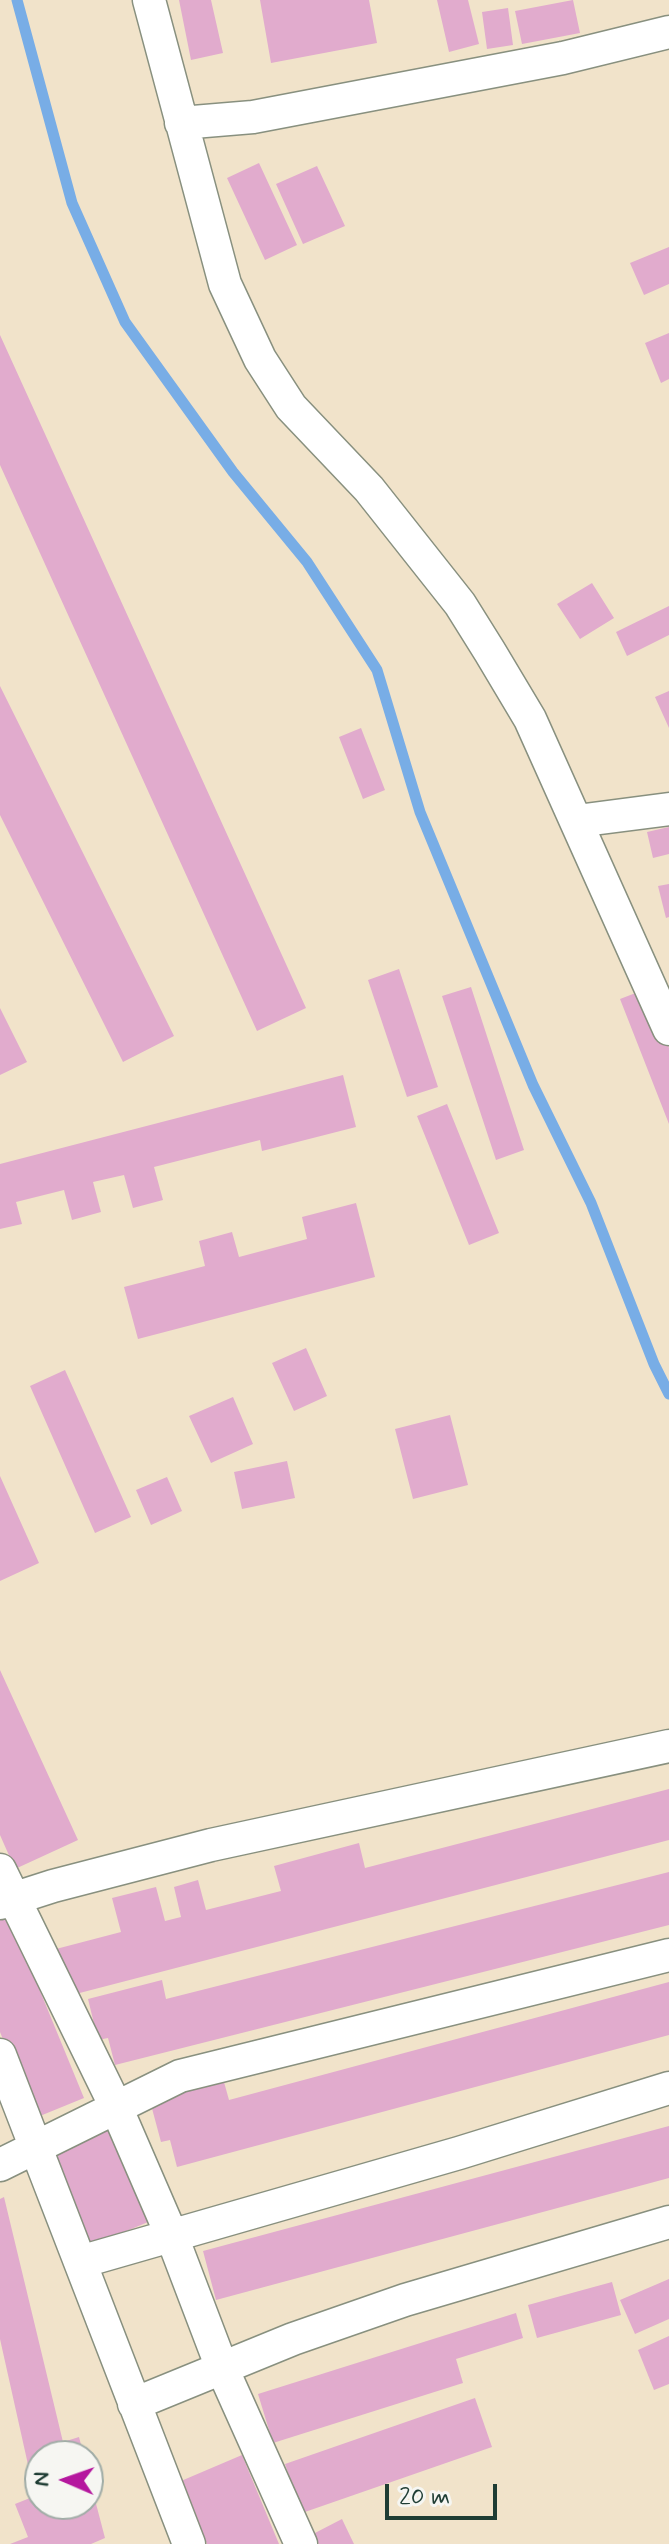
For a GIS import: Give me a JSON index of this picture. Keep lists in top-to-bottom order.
{
  "scale_bar": "20 m",
  "north": "left"
}
